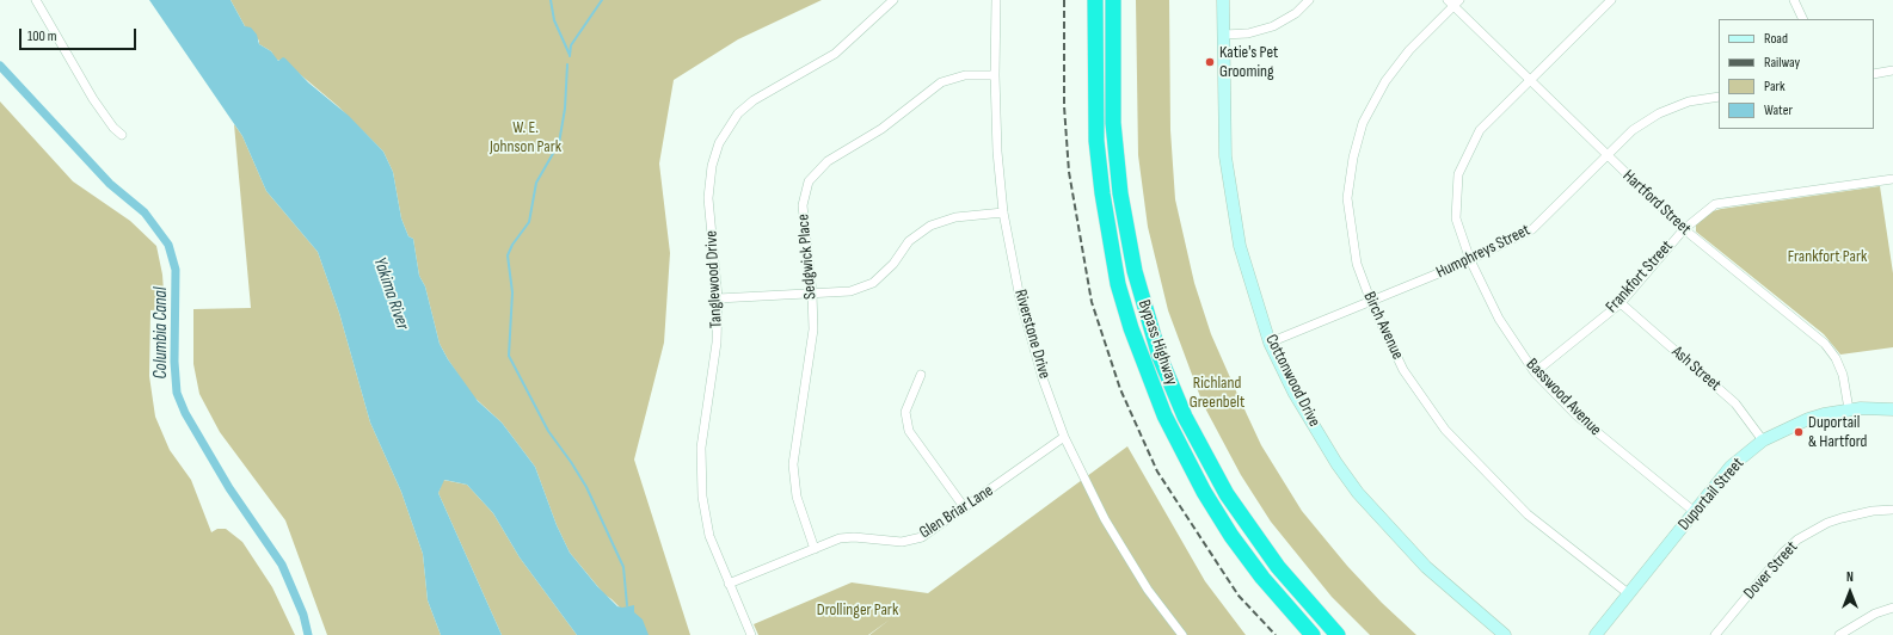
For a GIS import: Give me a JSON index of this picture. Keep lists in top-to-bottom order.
{
  "streets": {
    "highway": ["Bypass Highway"],
    "street": [
      "Hartford Street",
      "Humphreys Street",
      "Sedgwick Place",
      "Frankfort Street",
      "Tanglewood Drive",
      "Birch Avenue",
      "Riverstone Drive",
      "Ash Street",
      "Cottonwood Drive",
      "Basswood Avenue",
      "Duportail Street",
      "Glen Briar Lane",
      "Dover Street"
    ]
  },
  "crossings": [
    ["Hartford Street", "Humphreys Street"],
    ["Hartford Street", "Frankfort Street"],
    ["Hartford Street", "Birch Avenue"],
    ["Hartford Street", "Basswood Avenue"],
    ["Hartford Street", "Duportail Street"],
    ["Humphreys Street", "Birch Avenue"],
    ["Humphreys Street", "Cottonwood Drive"],
    ["Humphreys Street", "Basswood Avenue"],
    ["Sedgwick Place", "Riverstone Drive"],
    ["Sedgwick Place", "Glen Briar Lane"],
    ["Frankfort Street", "Ash Street"],
    ["Frankfort Street", "Basswood Avenue"],
    ["Tanglewood Drive", "Glen Briar Lane"],
    ["Birch Avenue", "Duportail Street"],
    ["Riverstone Drive", "Glen Briar Lane"],
    ["Ash Street", "Duportail Street"],
    ["Basswood Avenue", "Duportail Street"]
  ],
  "water": ["Yakima River", "Columbia Canal"],
  "parks": [
    "W. E. Johnson Park",
    "Frankfort Park",
    "Richland Greenbelt",
    "Drollinger Park"
  ],
  "places": ["Katie's Pet Grooming", "Duportail & Hartford"],
  "legend": [
    "Road",
    "Railway",
    "Park",
    "Water"
  ],
  "scale_bar": "100 m",
  "north": "top"
}
